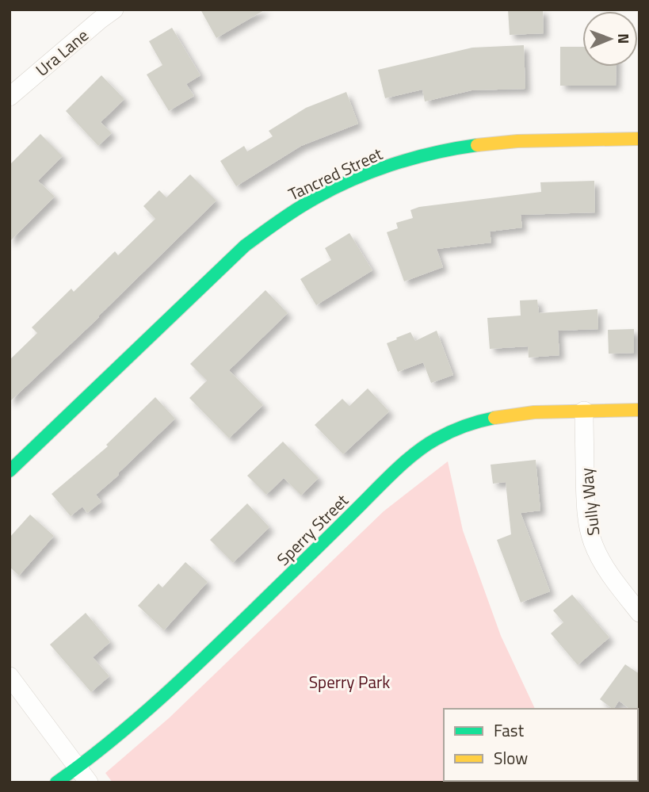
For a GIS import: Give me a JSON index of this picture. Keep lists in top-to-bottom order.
{
  "streets": {
    "street": [
      "Ura Lane",
      "Tancred Street",
      "Sully Way",
      "Sperry Street"
    ]
  },
  "crossings": [
    ["Sully Way", "Sperry Street"]
  ],
  "parks": ["Sperry Park"],
  "legend": ["Fast", "Slow"],
  "north": "right"
}
